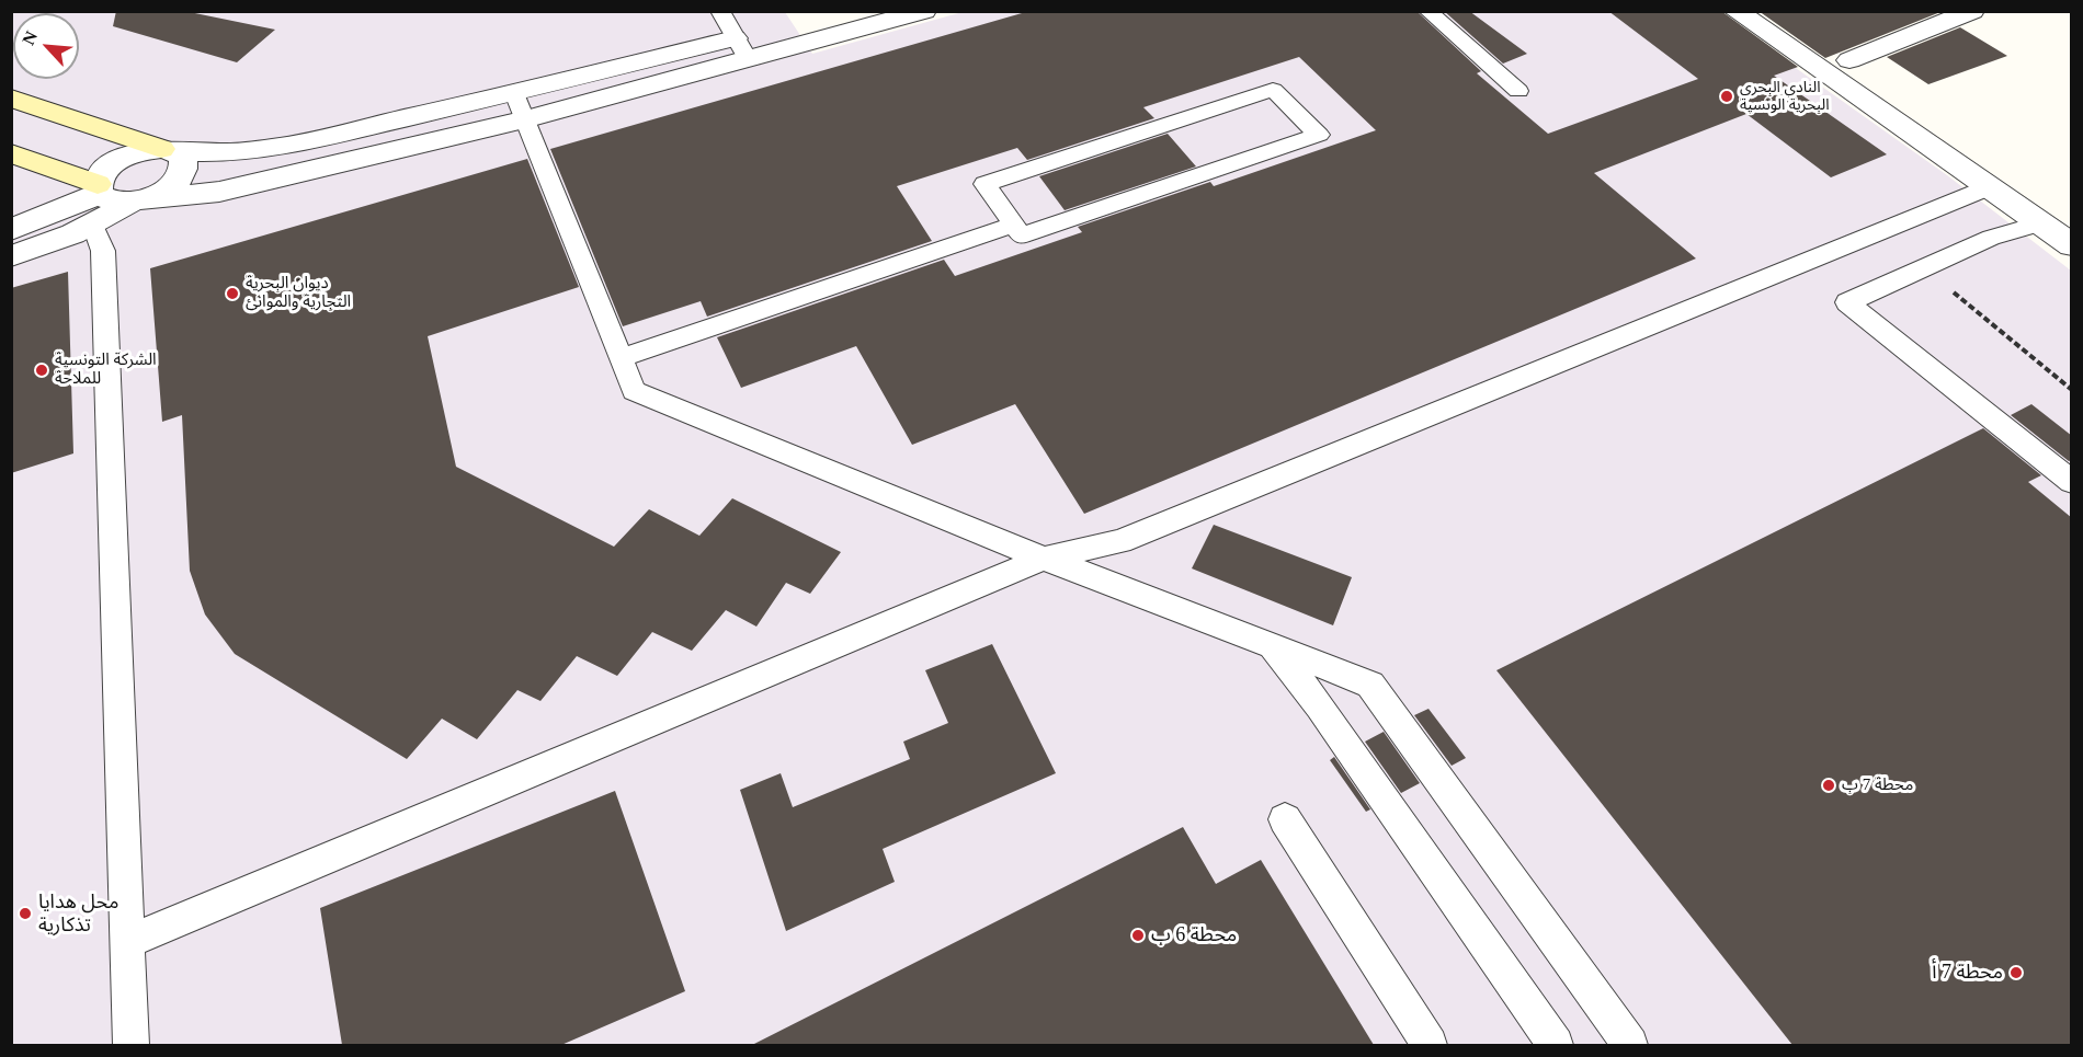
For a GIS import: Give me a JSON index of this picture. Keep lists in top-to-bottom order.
{
  "places": [
    "النادي البحري البحرية الونسية",
    "ديوان البحرية التجارية والموانئ",
    "الشركة التونسية للملاحة",
    "محطة 7 ب",
    "محل هدايا تذكارية",
    "محطة 6 ب",
    "محطة 7 أ"
  ],
  "north": "top left"
}
